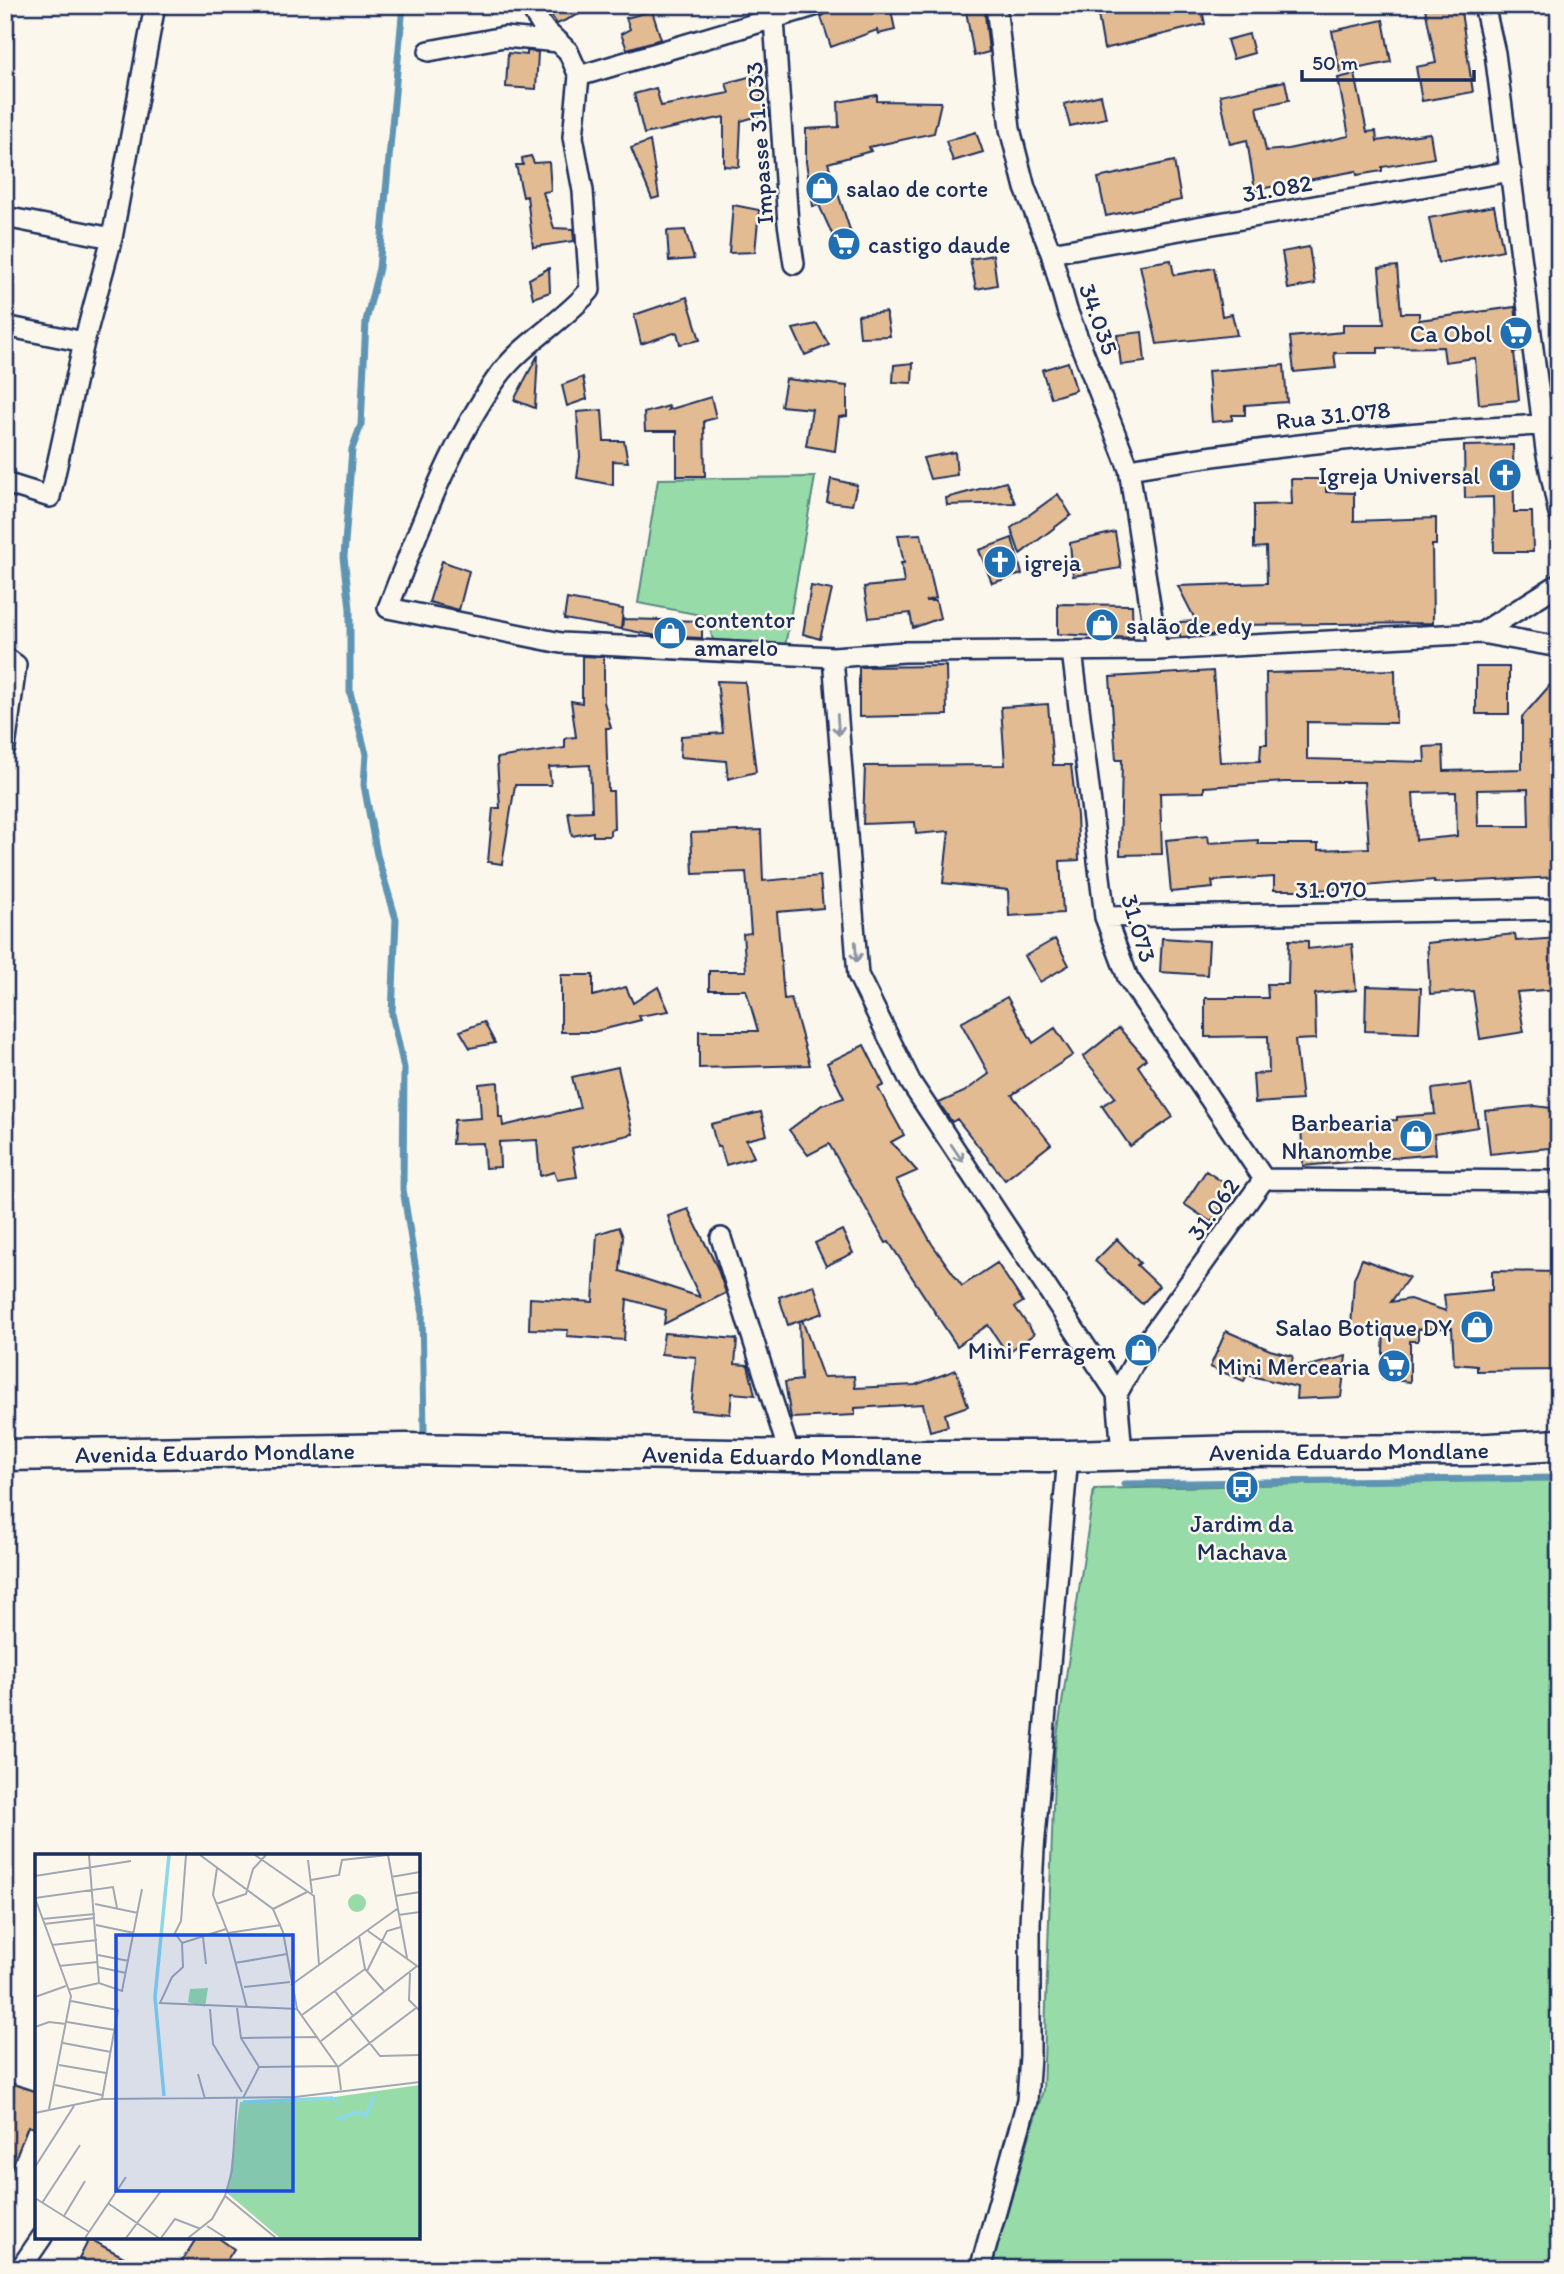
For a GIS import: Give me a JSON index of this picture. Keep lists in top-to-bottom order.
{
  "streets": {
    "main road": ["Avenida Eduardo Mondlane"],
    "street": [
      "Impasse 31.033",
      "31.082",
      "34.035",
      "Rua 31.078",
      "31.070",
      "31.073",
      "31.062"
    ]
  },
  "crossings": [
    ["31.082", "34.035"],
    ["34.035", "Rua 31.078"],
    ["31.070", "31.073"],
    ["31.073", "31.062"]
  ],
  "places": {
    "shop": [
      "salao de corte",
      "salão de edy",
      "contentor amarelo",
      "Barbearia Nhanombe",
      "Salao Botique DY",
      "Mini Ferragem"
    ],
    "supermarket": ["castigo daude", "Ca Obol", "Mini Mercearia"],
    "church": ["Igreja Universal", "igreja"],
    "bus stop": ["Jardim da Machava"]
  },
  "scale_bar": "50 m"
}
